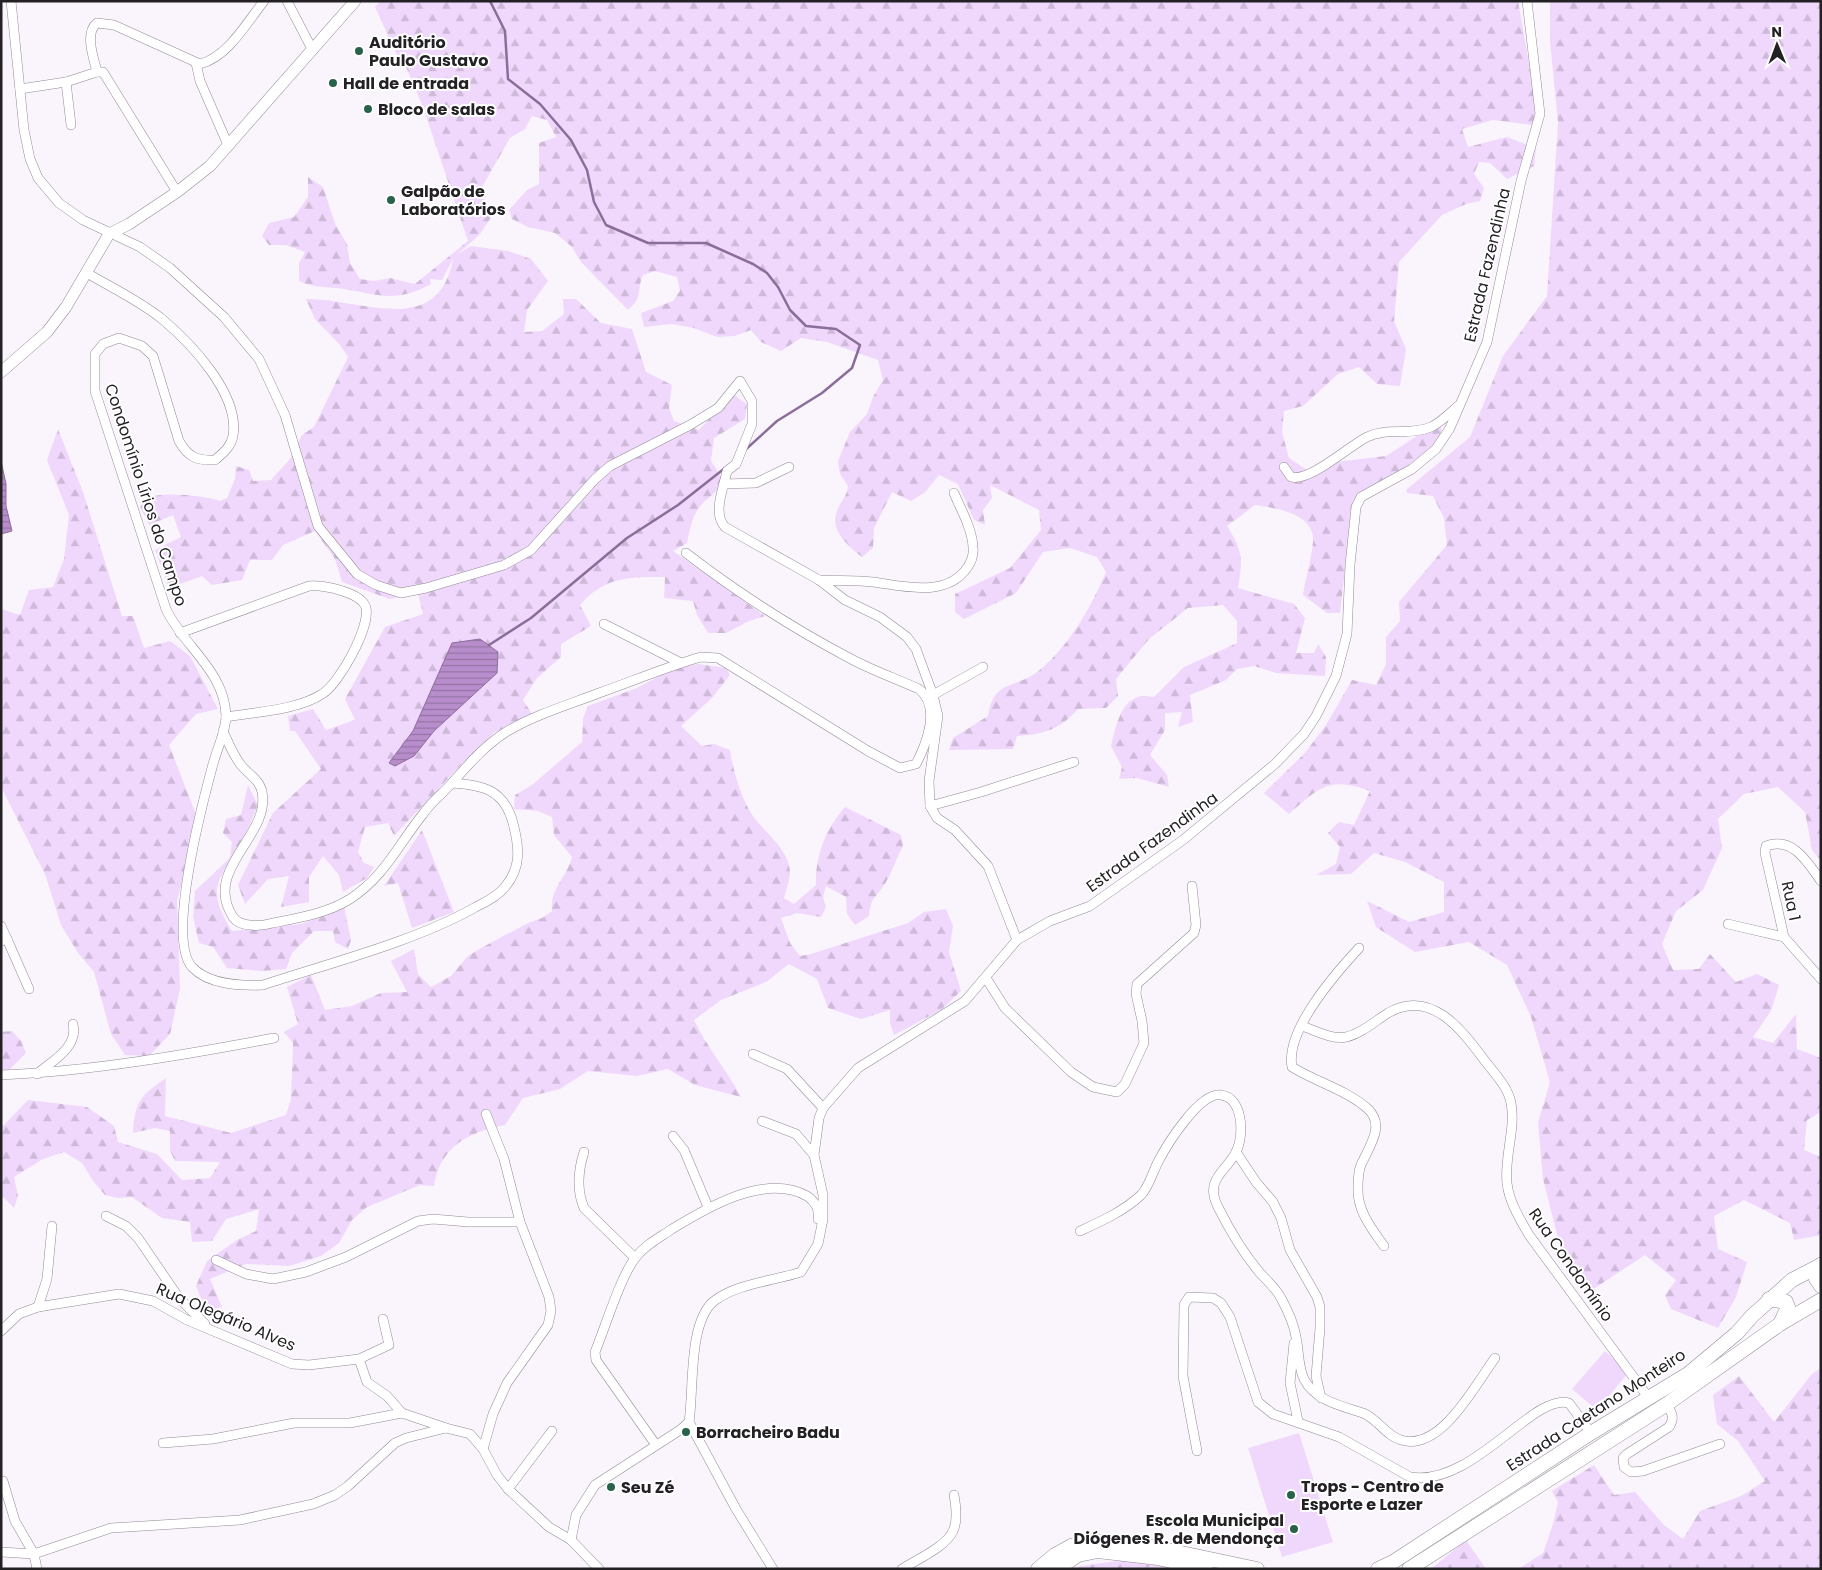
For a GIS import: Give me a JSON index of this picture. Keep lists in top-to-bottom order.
{
  "streets": {
    "main road": ["Estrada Caetano Monteiro"],
    "street": [
      "Estrada Fazendinha",
      "Condomínio Lírios do Campo",
      "Rua 1",
      "Rua Condomínio",
      "Rua Olegário Alves"
    ]
  },
  "crossings": [
    ["Rua Condomínio", "Estrada Caetano Monteiro"]
  ],
  "places": [
    "Auditório Paulo Gustavo",
    "Hall de entrada",
    "Bloco de salas",
    "Galpão de Laboratórios",
    "Borracheiro Badu",
    "Seu Zé",
    "Trops - Centro de Esporte e Lazer",
    "Escola Municipal Diógenes R. de Mendonça"
  ],
  "north": "top"
}
